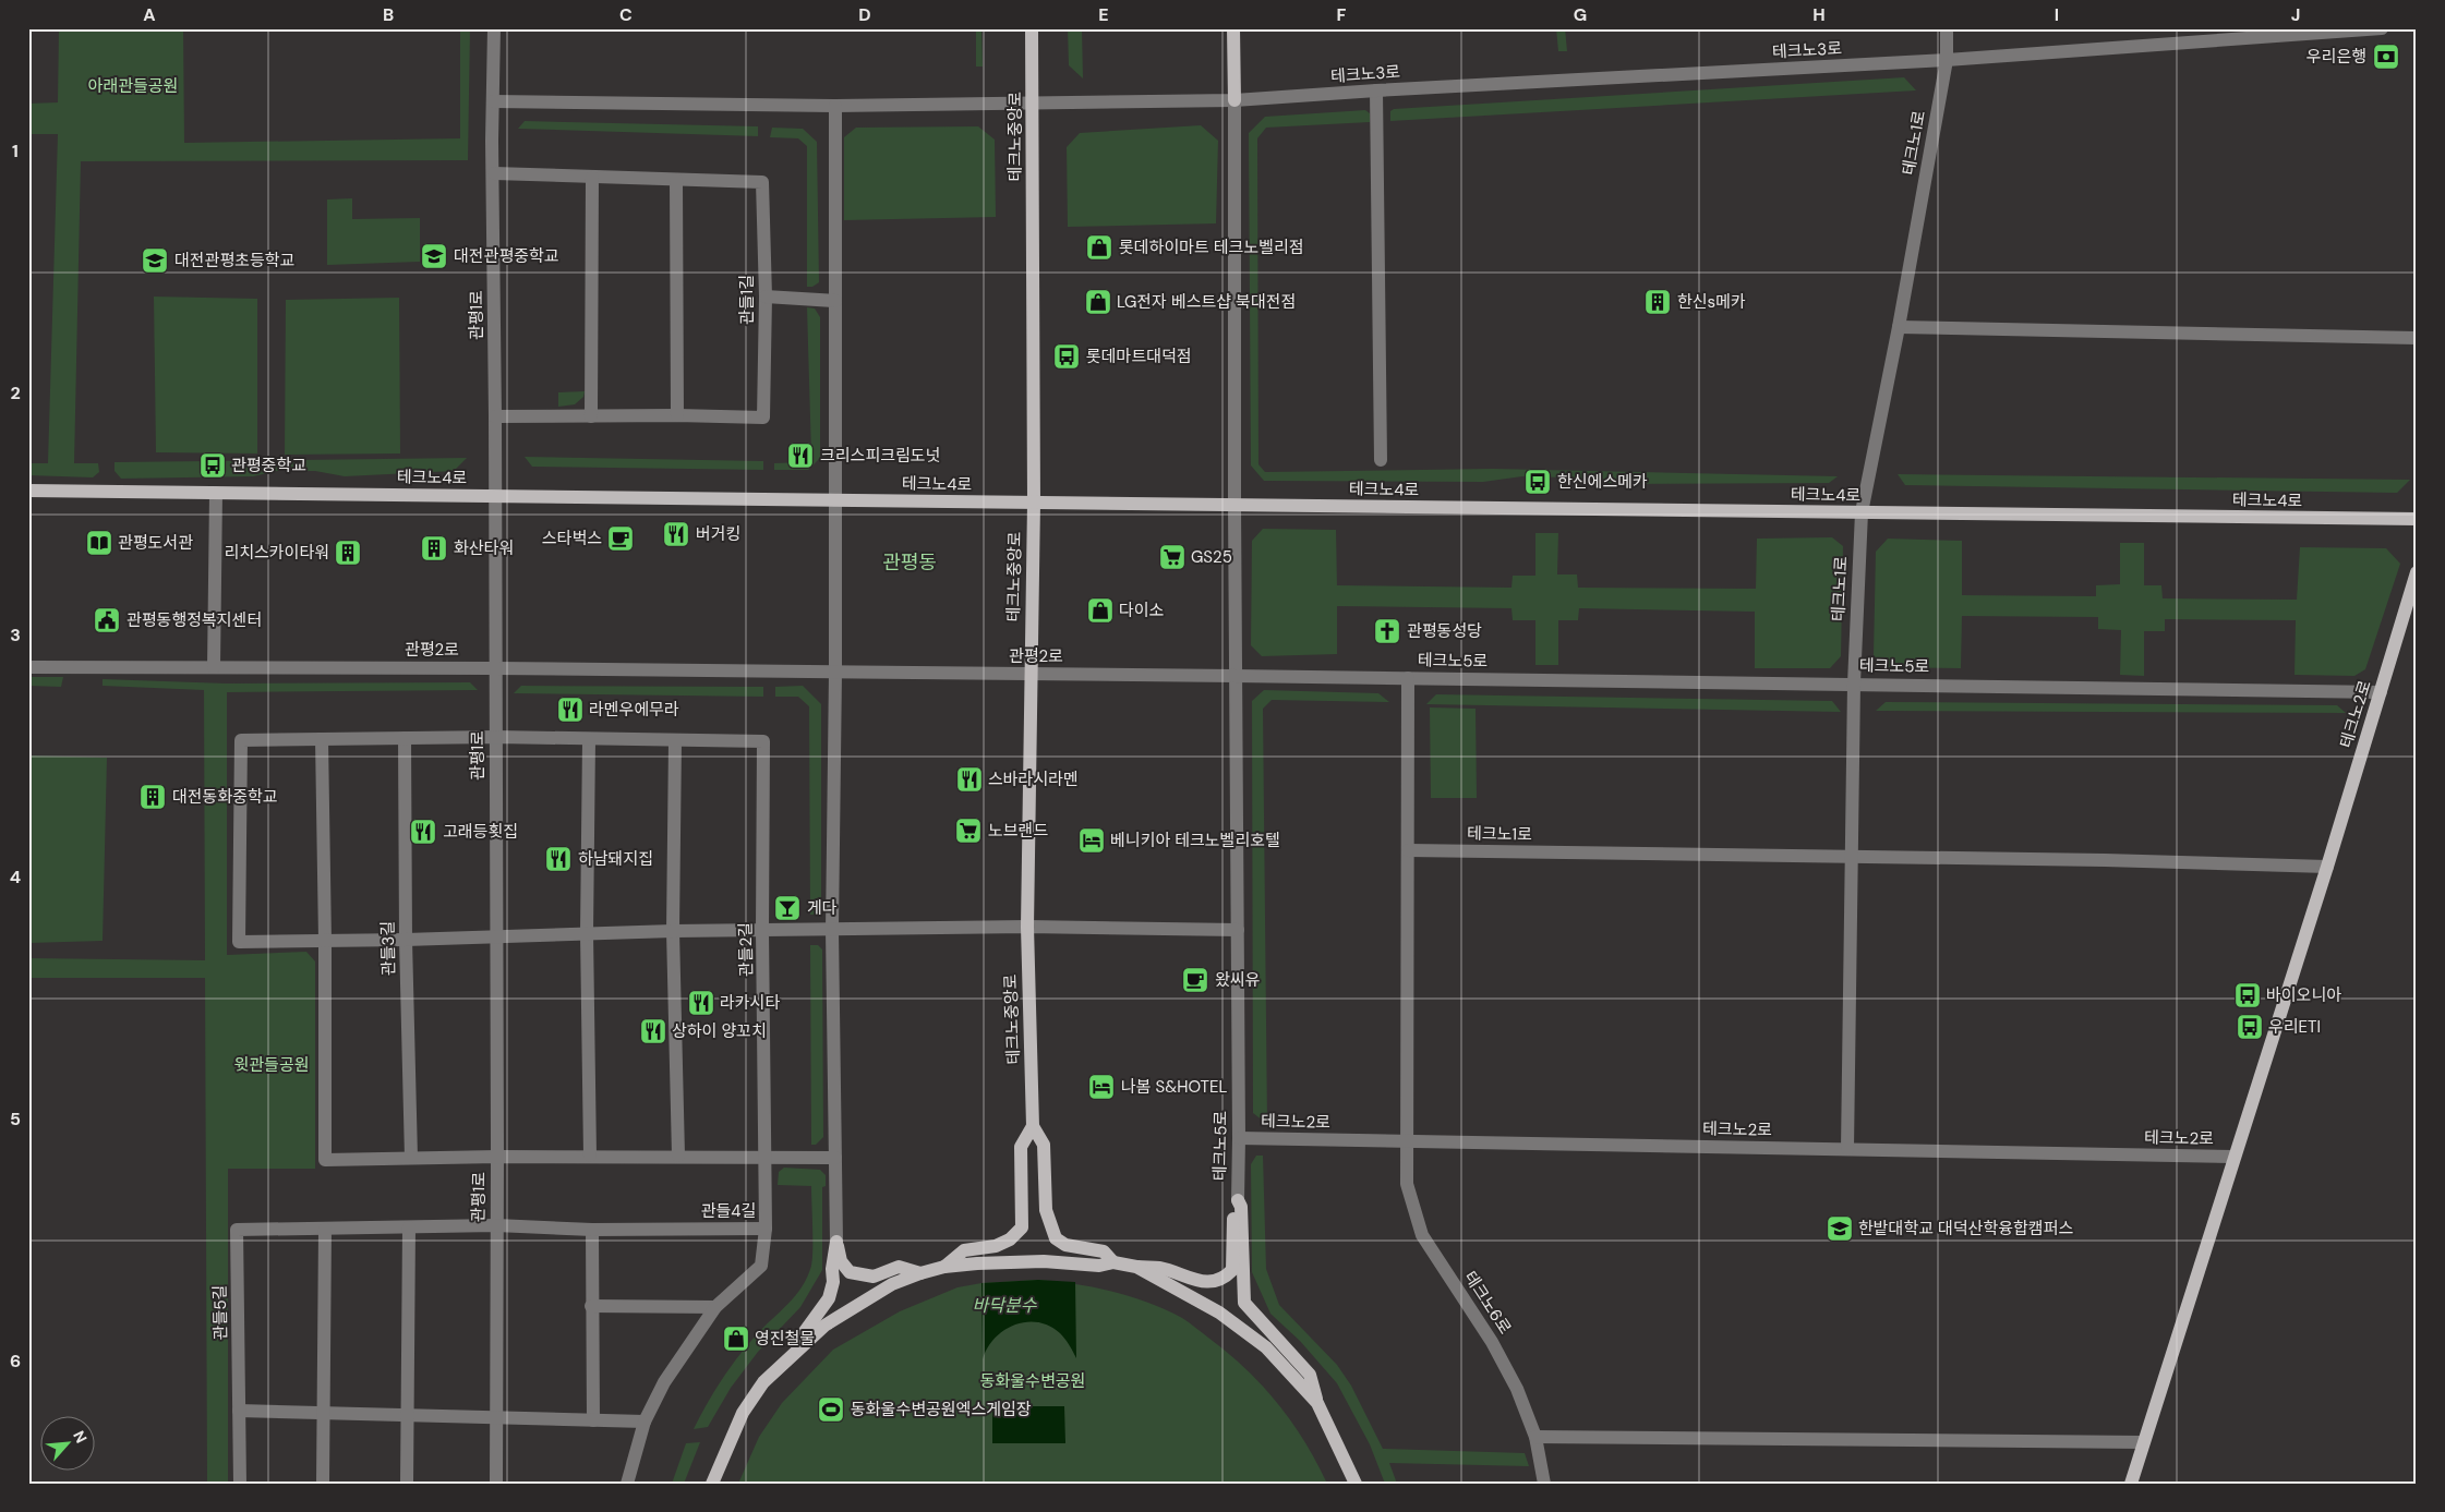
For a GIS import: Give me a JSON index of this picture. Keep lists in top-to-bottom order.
{
  "streets": {
    "main road": ["테크노중앙로", "테크노4로", "테크노2로"],
    "street": [
      "테크노3로",
      "테크노1로",
      "관들1길",
      "관평1로",
      "관평2로",
      "테크노5로",
      "관들3길",
      "관들2길",
      "관들4길",
      "테크노6로",
      "관들5길"
    ]
  },
  "crossings": [
    ["테크노3로", "테크노중앙로"],
    ["테크노3로", "테크노1로"],
    ["테크노3로", "관평1로"],
    ["테크노중앙로", "테크노4로"],
    ["테크노중앙로", "관평2로"],
    ["테크노1로", "테크노4로"],
    ["테크노1로", "테크노5로"],
    ["테크노1로", "테크노2로"],
    ["관들1길", "관평1로"],
    ["관평1로", "테크노4로"],
    ["관평1로", "관평2로"],
    ["관평1로", "관들2길"],
    ["관평1로", "관들4길"],
    ["관평1로", "관들5길"],
    ["관평2로", "테크노5로"],
    ["테크노5로", "테크노2로"],
    ["테크노5로", "테크노6로"],
    ["테크노2로", "테크노6로"],
    ["관들2길", "관들4길"],
    ["관들4길", "관들5길"]
  ],
  "districts": ["관평동"],
  "water": ["바닥분수"],
  "parks": ["아래관들공원", "윗관들공원", "동화울수변공원"],
  "places": {
    "bank": ["우리은행"],
    "shop": [
      "롯데하이마트 테크노벨리점",
      "LG전자 베스트샵 북대전점",
      "다이소",
      "영진철물"
    ],
    "school or university": ["대전관평중학교", "대전관평초등학교", "한밭대학교 대덕산학융합캠퍼스"],
    "building": [
      "한신s메카",
      "화산타워",
      "리치스카이타워",
      "대전동화중학교"
    ],
    "bus stop": [
      "롯데마트대덕점",
      "관평중학교",
      "한신에스메카",
      "바이오니아",
      "우리ETI"
    ],
    "restaurant": [
      "크리스피크림도넛",
      "버거킹",
      "라멘우에무라",
      "스바라시라멘",
      "고래등횟집",
      "하남돼지집",
      "라카시타",
      "상하이 양꼬치"
    ],
    "cafe": ["스타벅스", "왔씨유"],
    "library": ["관평도서관"],
    "supermarket": ["GS25", "노브랜드"],
    "public building": ["관평동행정복지센터"],
    "church": ["관평동성당"],
    "hotel": ["베니키아 테크노벨리호텔", "나봄 S&HOTEL"],
    "bar": ["게다"],
    "sports": ["동화울수변공원엑스게임장"]
  },
  "north": "top right",
  "grid": {
    "columns": [
      "A",
      "B",
      "C",
      "D",
      "E",
      "F",
      "G",
      "H",
      "I",
      "J"
    ],
    "rows": [
      "1",
      "2",
      "3",
      "4",
      "5",
      "6"
    ]
  }
}
